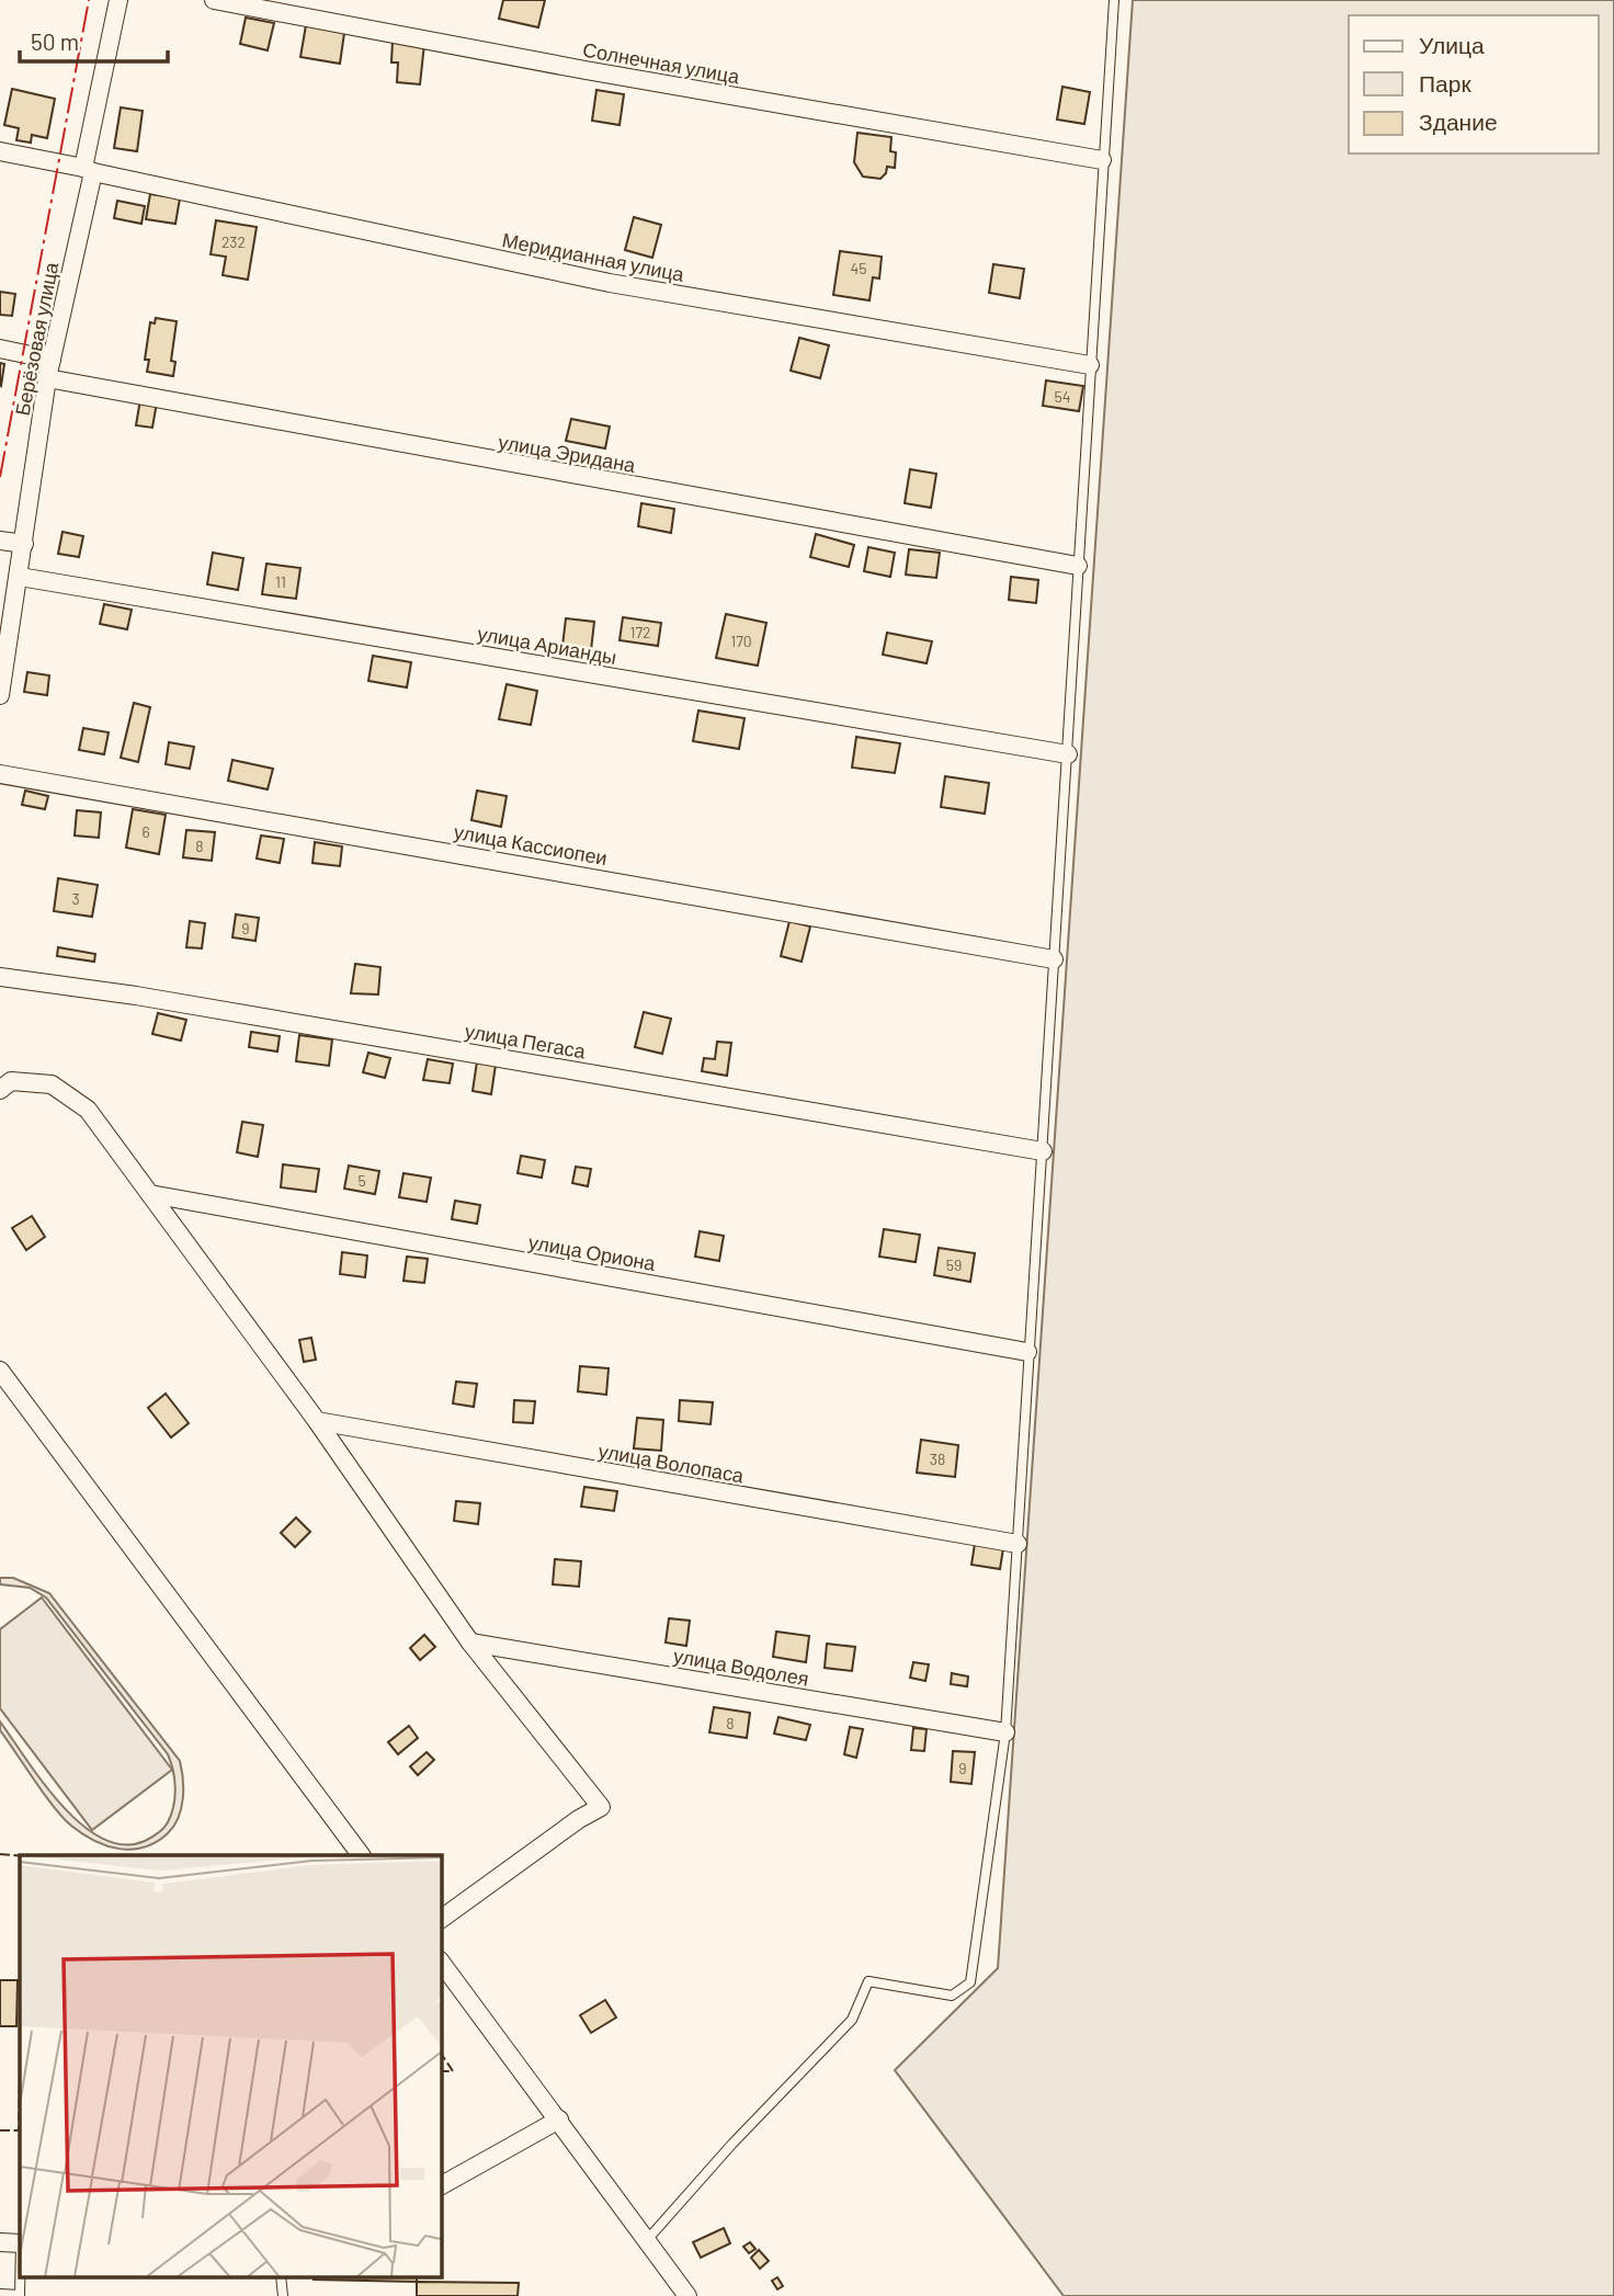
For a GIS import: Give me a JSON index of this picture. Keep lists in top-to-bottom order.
{
  "streets": {
    "street": [
      "Солнечная улица",
      "Меридианная улица",
      "Берёзовая улица",
      "улица Эридана",
      "улица Арианды",
      "улица Кассиопеи",
      "улица Пегаса",
      "улица Ориона",
      "улица Волопаса",
      "улица Водолея"
    ]
  },
  "crossings": [
    ["Меридианная улица", "Берёзовая улица"],
    ["Берёзовая улица", "улица Эридана"],
    ["Берёзовая улица", "улица Арианды"]
  ],
  "house_numbers": [
    "232",
    "45",
    "54",
    "11",
    "172",
    "170",
    "6",
    "8",
    "3",
    "9",
    "5",
    "59",
    "38",
    "8",
    "9"
  ],
  "legend": ["Улица", "Парк", "Здание"],
  "scale_bar": "50 m"
}
